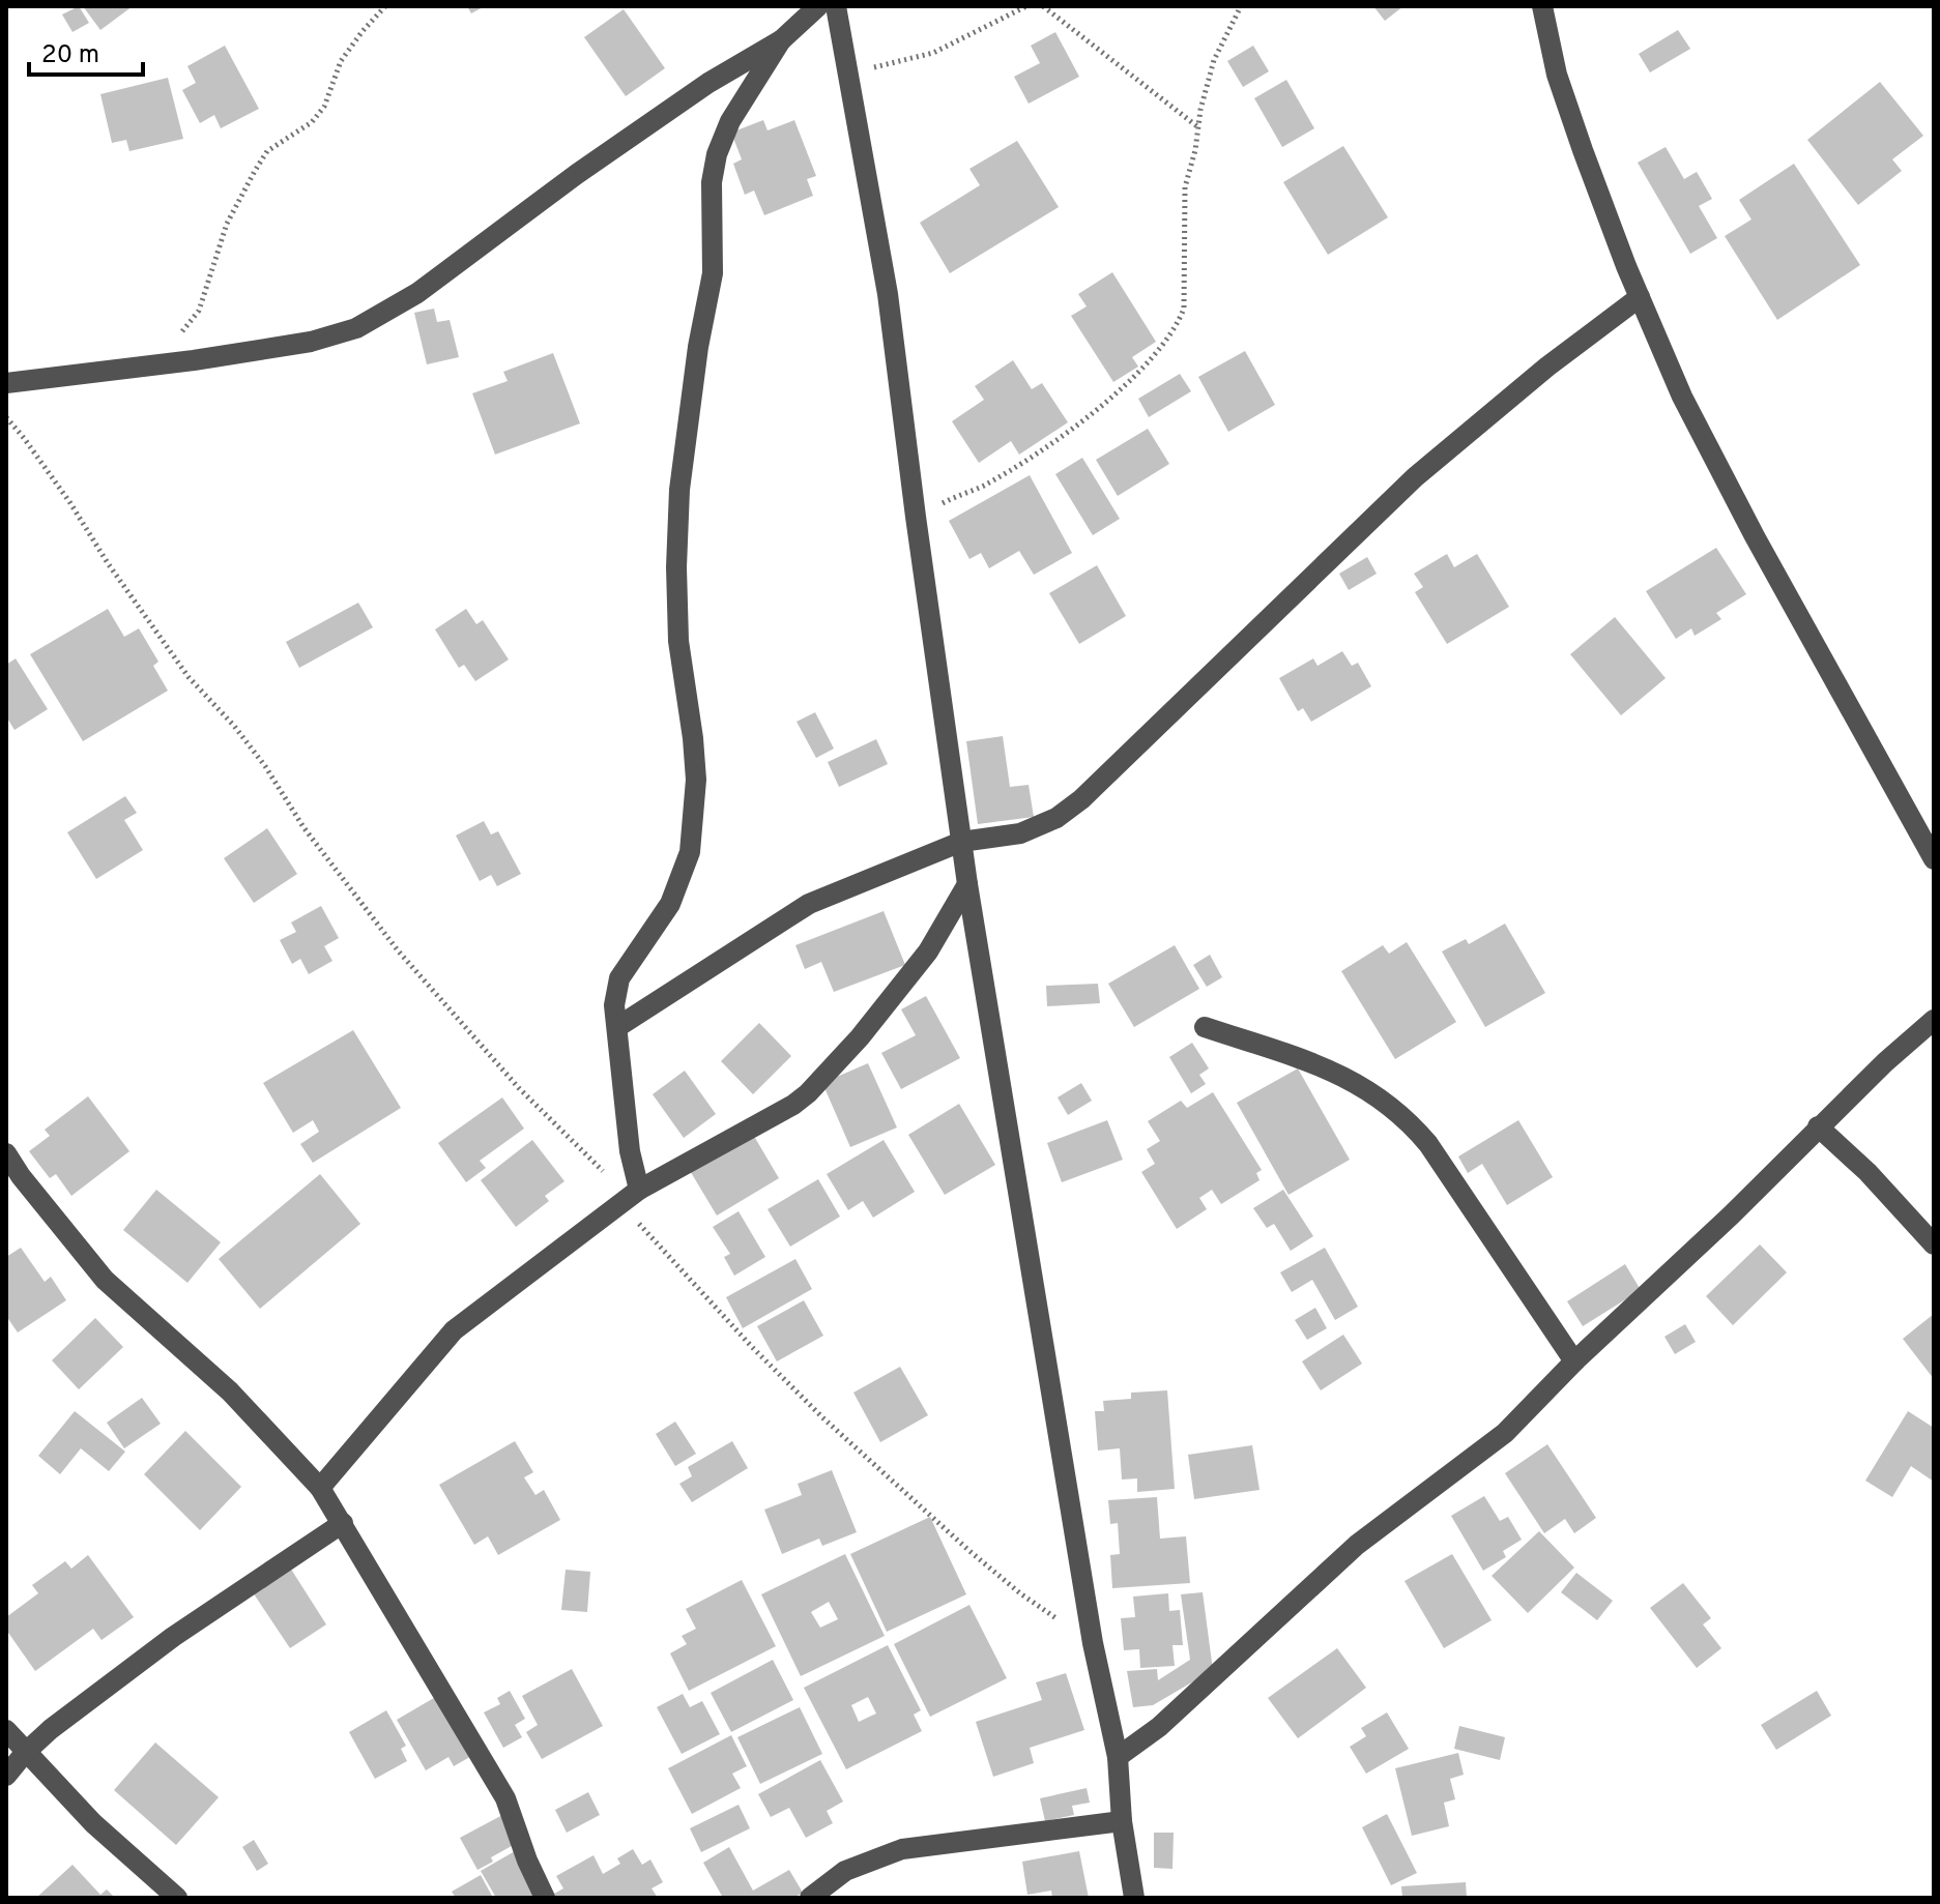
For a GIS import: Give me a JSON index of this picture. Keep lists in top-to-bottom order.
{
  "scale_bar": "20 m"
}
